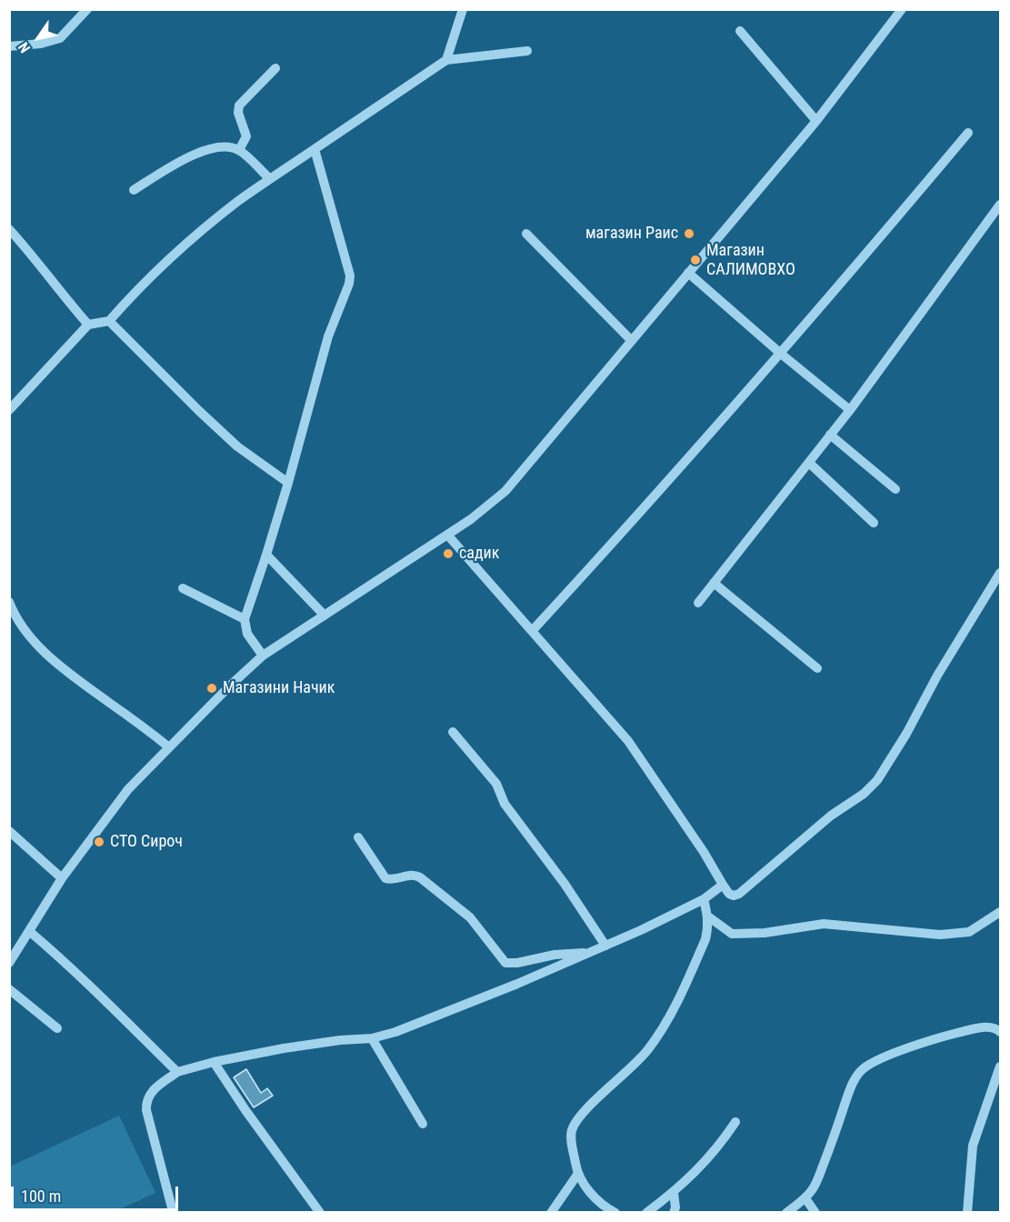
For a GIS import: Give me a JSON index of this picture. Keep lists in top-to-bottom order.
{
  "places": [
    "магазин Раис",
    "Магазин САЛИМОВХО",
    "садик",
    "Магазини Начик",
    "СТО Сироч"
  ],
  "scale_bar": "100 m",
  "north": "bottom left"
}
